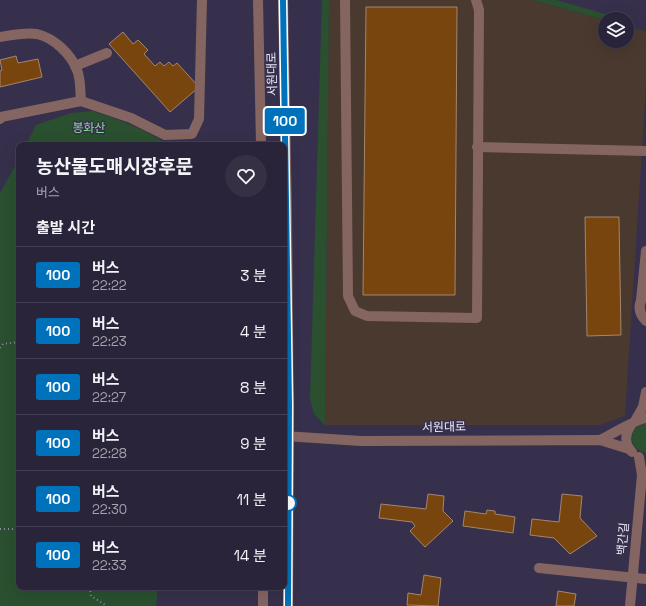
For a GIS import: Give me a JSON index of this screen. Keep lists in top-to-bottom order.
{
  "streets": {
    "street": ["서원대로", "백간길"]
  },
  "parks": ["봉화산"],
  "lines": ["bus line 100"],
  "page": {
    "on_map": "100",
    "heading": [
      ["농산물도매시장후문", "버스"],
      "출발 시간"
    ],
    "list": [
      {
        "mark": "100",
        "name": "버스",
        "note": "22:22",
        "value": "3 분"
      },
      {
        "mark": "100",
        "name": "버스",
        "note": "22:23",
        "value": "4 분"
      },
      {
        "mark": "100",
        "name": "버스",
        "note": "22:27",
        "value": "8 분"
      },
      {
        "mark": "100",
        "name": "버스",
        "note": "22:28",
        "value": "9 분"
      },
      {
        "mark": "100",
        "name": "버스",
        "note": "22:30",
        "value": "11 분"
      },
      {
        "mark": "100",
        "name": "버스",
        "note": "22:33",
        "value": "14 분"
      }
    ]
  }
}
